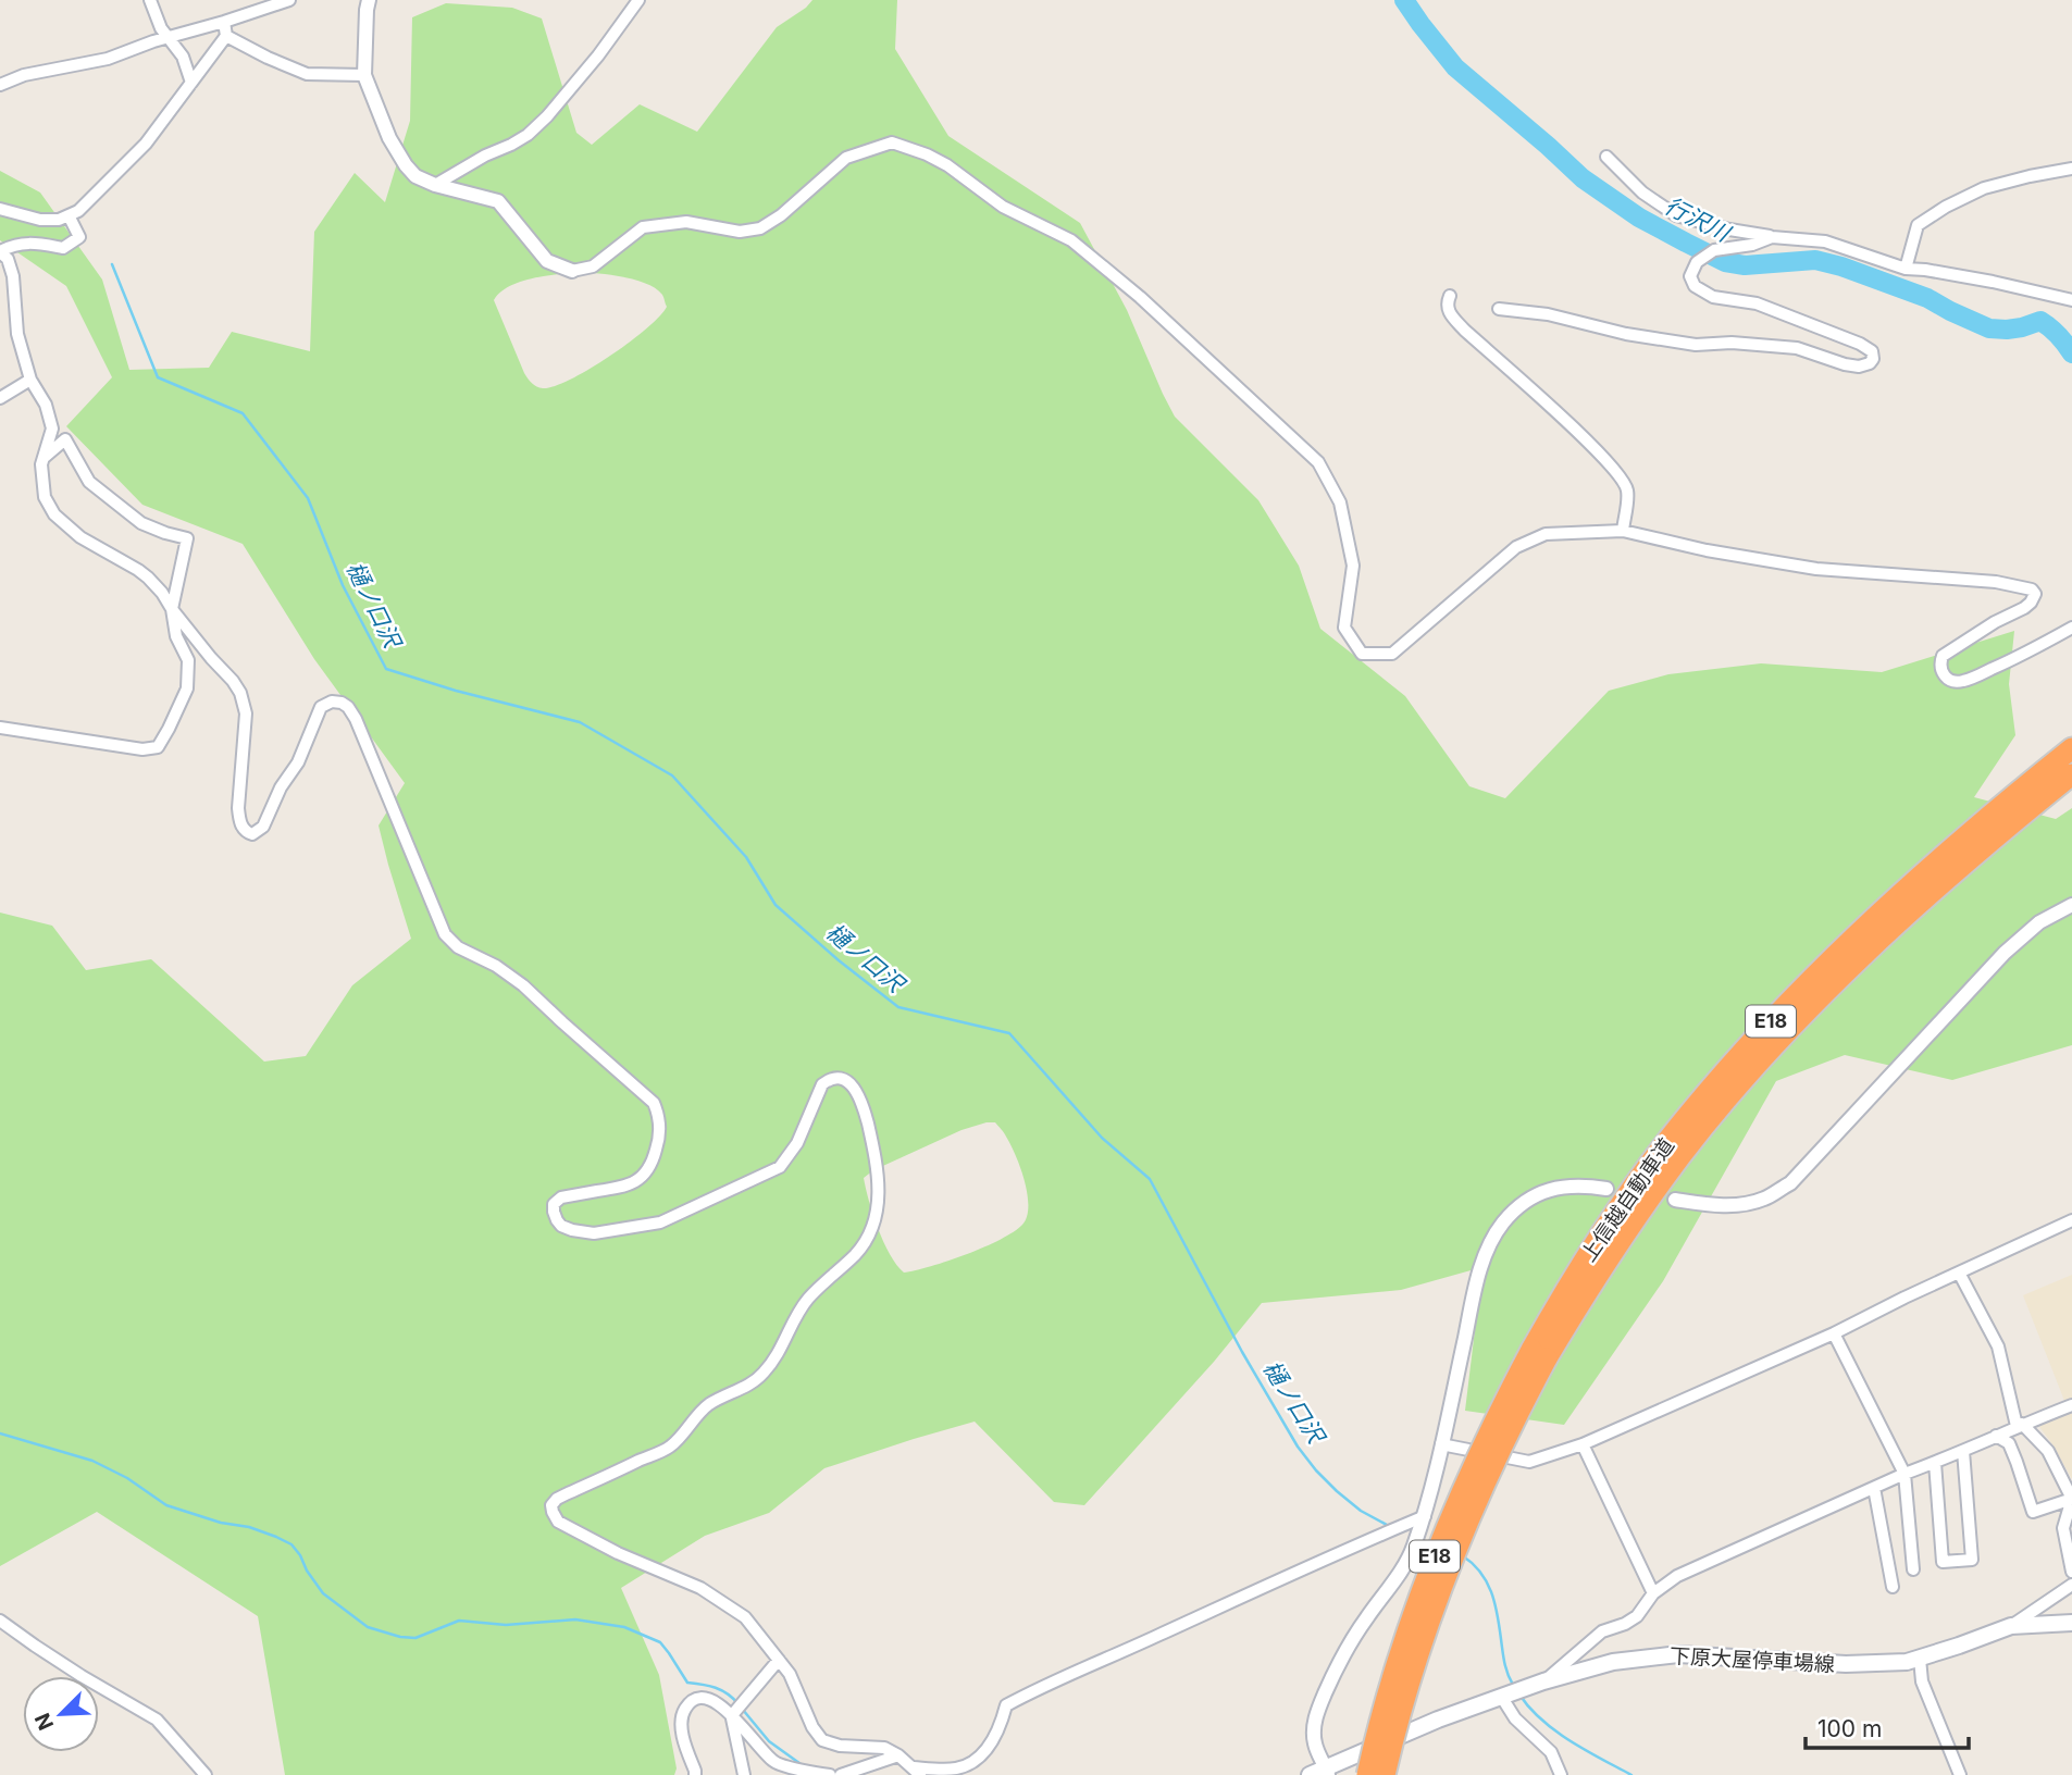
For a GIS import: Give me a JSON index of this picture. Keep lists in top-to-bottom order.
{
  "streets": {
    "highway": ["E18", "上信越自動車道"],
    "main road": ["下原大屋停車場線"]
  },
  "water": ["行沢川", "樋ノ口沢"],
  "scale_bar": "100 m",
  "north": "bottom left"
}
